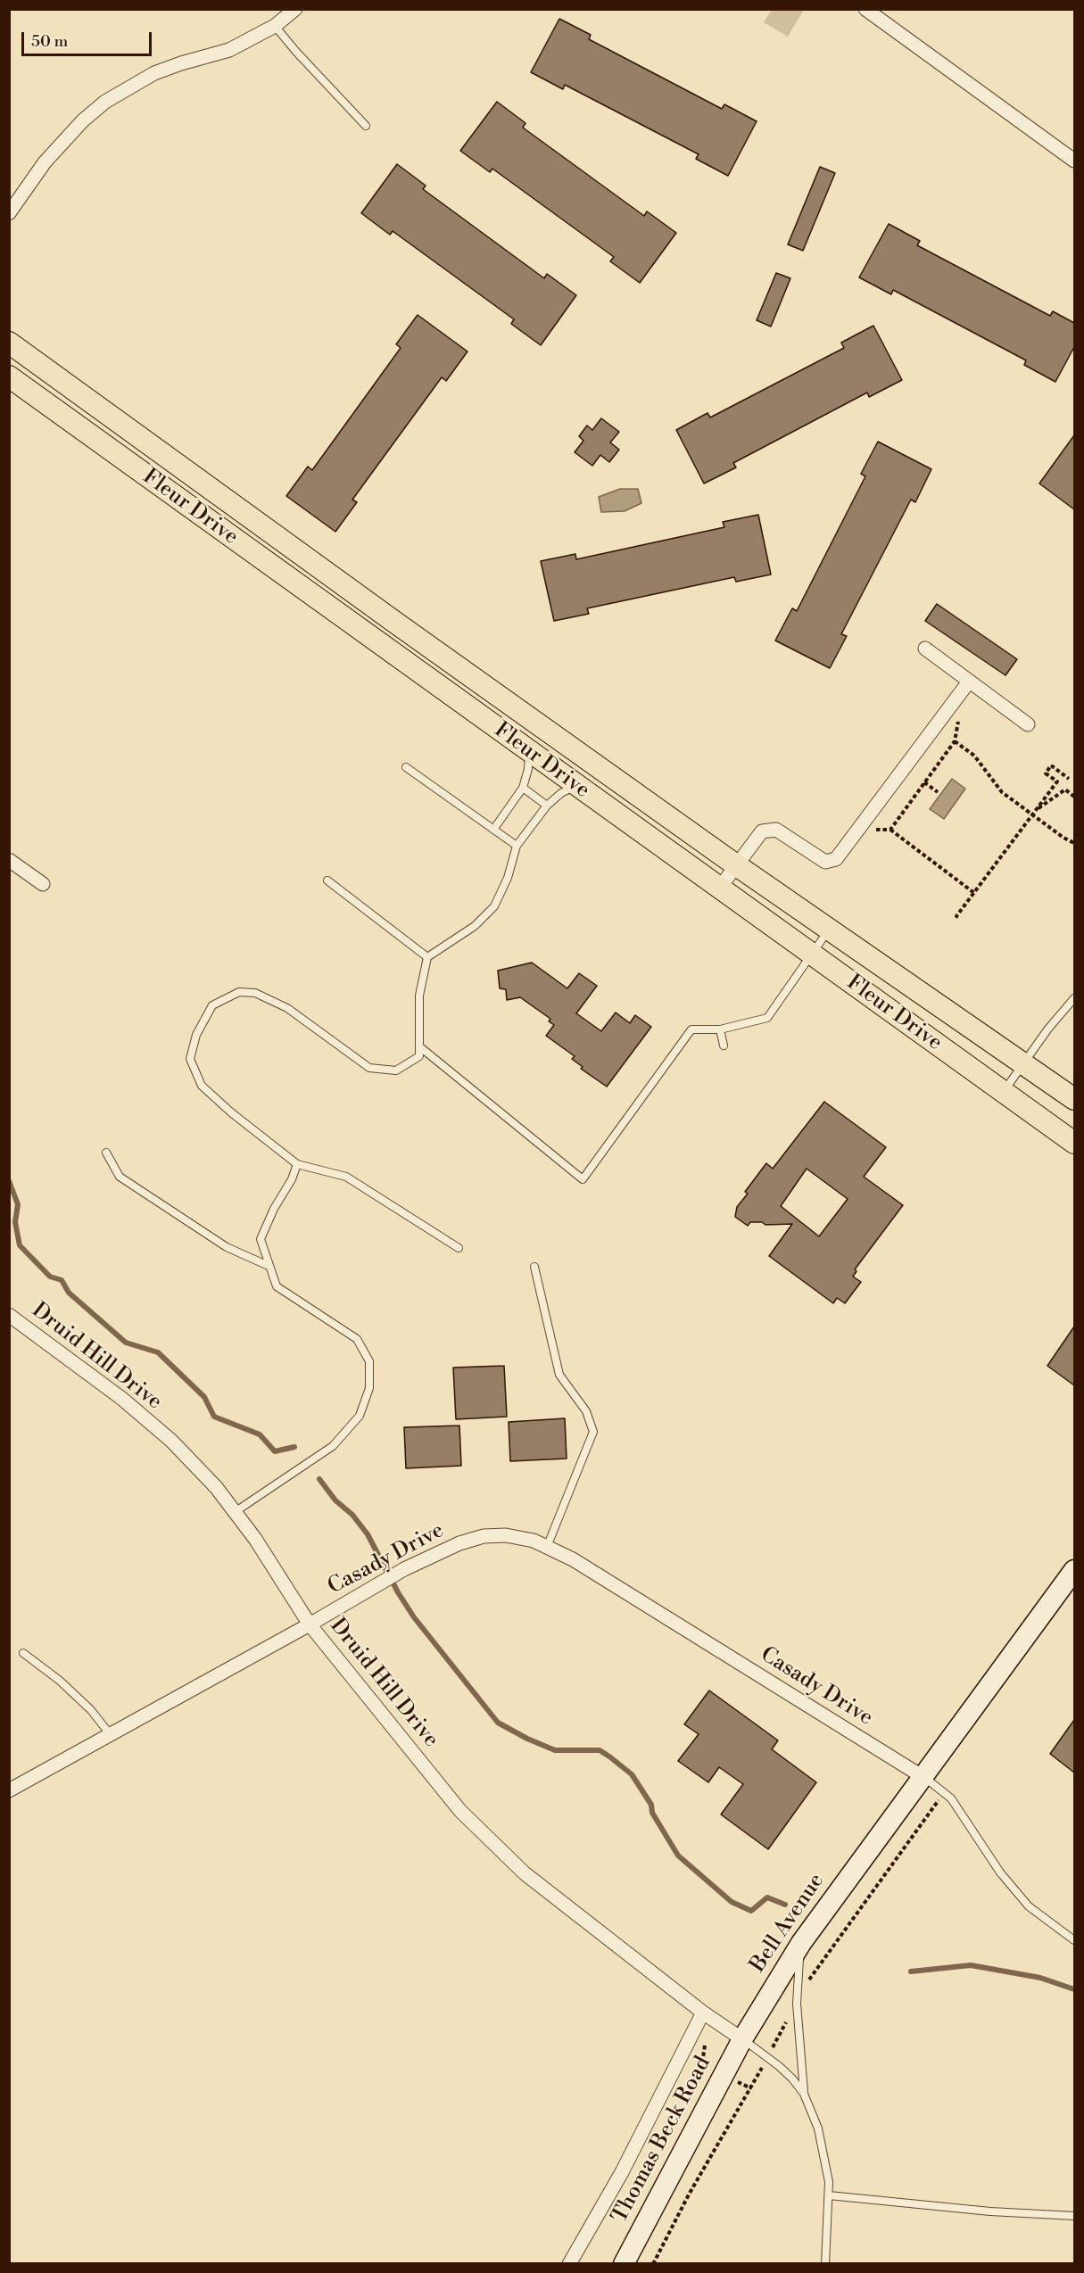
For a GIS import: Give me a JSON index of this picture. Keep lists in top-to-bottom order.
{
  "streets": {
    "main road": ["Fleur Drive", "Bell Avenue", "Thomas Beck Road"],
    "street": ["Druid Hill Drive", "Casady Drive"]
  },
  "crossings": [
    ["Druid Hill Drive", "Casady Drive"],
    ["Casady Drive", "Bell Avenue"],
    ["Bell Avenue", "Thomas Beck Road"]
  ],
  "scale_bar": "50 m"
}
